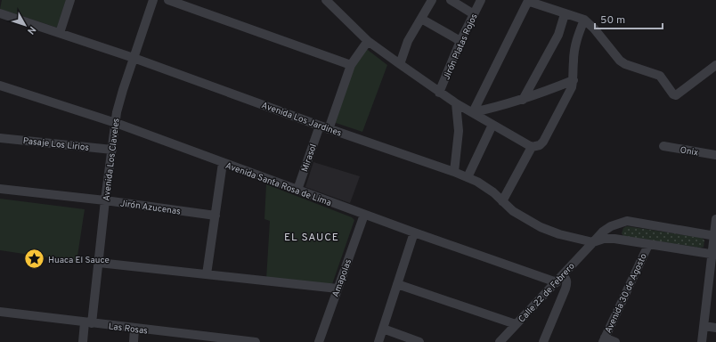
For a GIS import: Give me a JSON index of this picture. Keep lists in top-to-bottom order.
{
  "streets": {
    "street": [
      "Jirón Platas Rojos",
      "Avenida Los Jardines",
      "Pasaje Los Lirios",
      "Onix",
      "Mirasol",
      "Avenida Los Claveles",
      "Avenida Santa Rosa de Lima",
      "Jirón Azucenas",
      "Amapolas",
      "Calle 22 de Febrero",
      "Avenida 30 de Agosto",
      "Las Rosas"
    ]
  },
  "crossings": [
    ["Avenida Los Jardines", "Mirasol"],
    ["Avenida Los Jardines", "Avenida Los Claveles"],
    ["Avenida Los Jardines", "Calle 22 de Febrero"],
    ["Pasaje Los Lirios", "Avenida Los Claveles"],
    ["Mirasol", "Avenida Santa Rosa de Lima"],
    ["Avenida Los Claveles", "Avenida Santa Rosa de Lima"],
    ["Avenida Los Claveles", "Jirón Azucenas"],
    ["Avenida Los Claveles", "Las Rosas"],
    ["Avenida Santa Rosa de Lima", "Amapolas"],
    ["Avenida Santa Rosa de Lima", "Calle 22 de Febrero"]
  ],
  "districts": ["EL SAUCE"],
  "places": {
    "place": ["Huaca El Sauce"]
  },
  "scale_bar": "50 m",
  "north": "bottom right"
}
